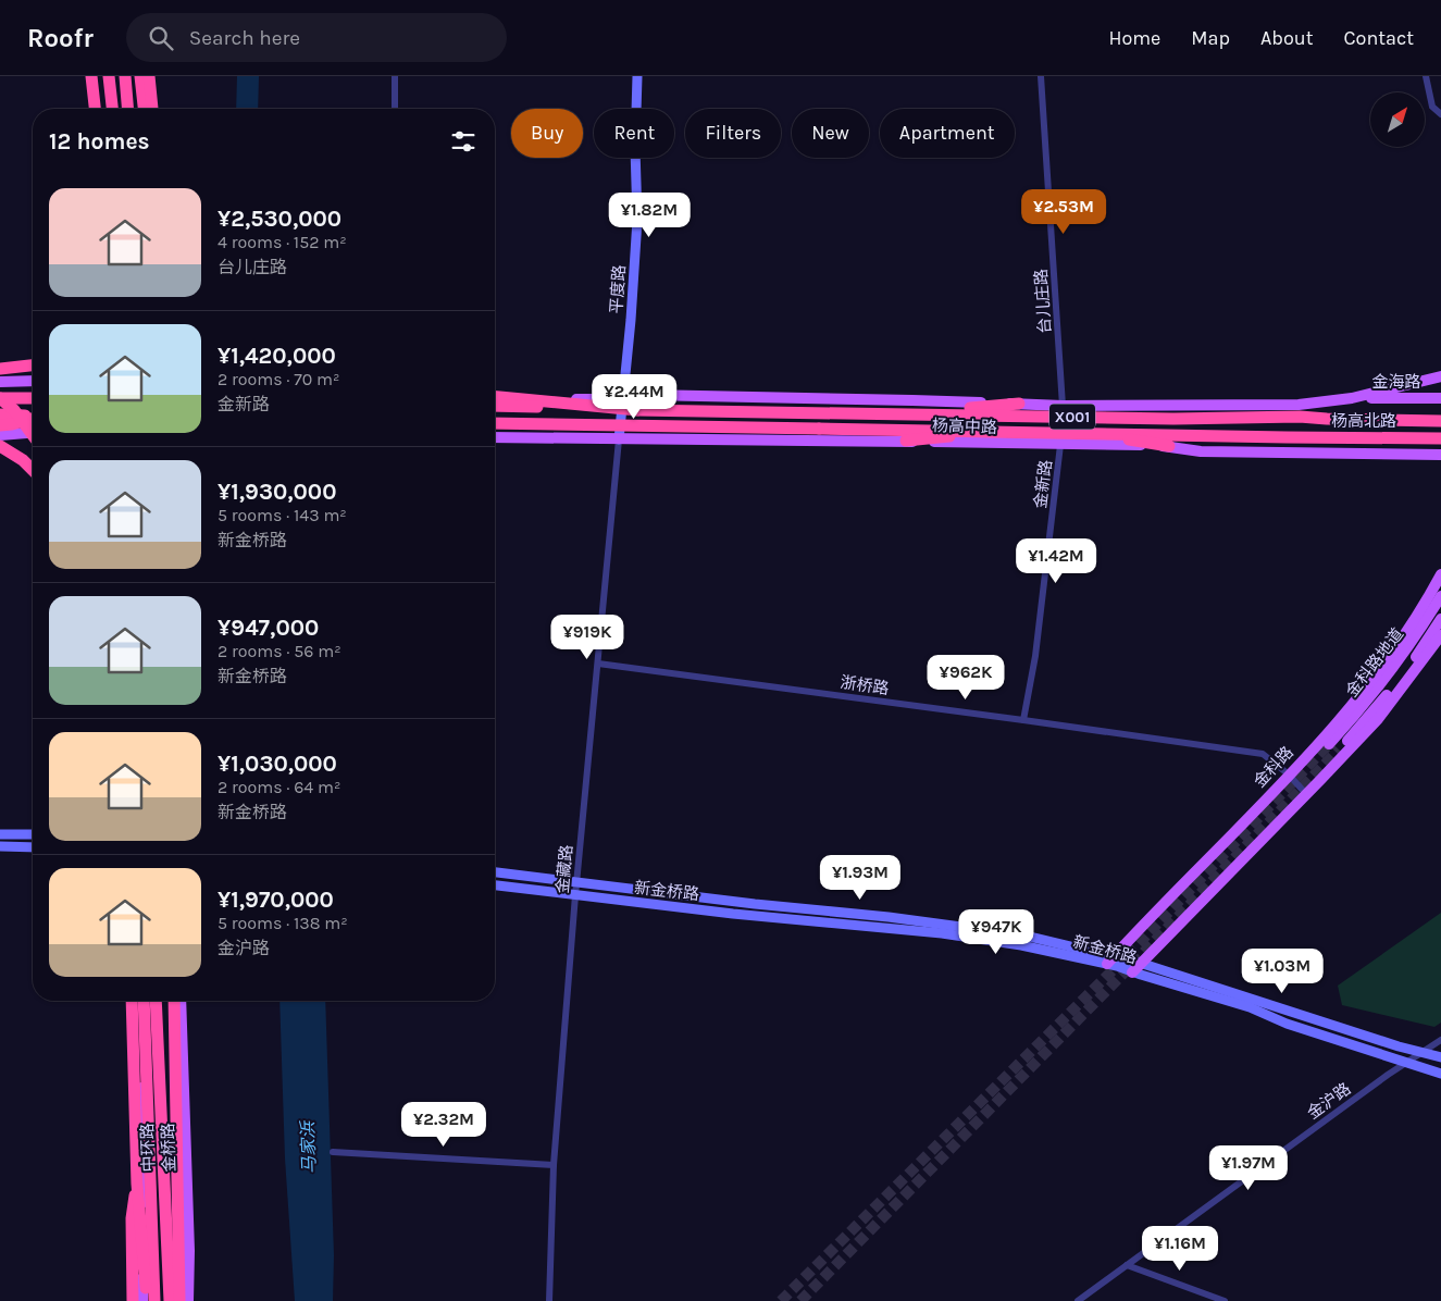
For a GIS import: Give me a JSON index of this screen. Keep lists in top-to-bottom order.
{
  "streets": {
    "highway": [
      "X001",
      "杨高北路",
      "杨高中路",
      "中环路"
    ],
    "main road": [
      "金海路",
      "金科路地道",
      "金科路",
      "金桥路"
    ],
    "street": [
      "平度路",
      "台儿庄路",
      "金新路",
      "浙桥路",
      "金藏路",
      "新金桥路",
      "金沪路"
    ]
  },
  "crossings": [
    ["平度路", "杨高中路"],
    ["平度路", "金藏路"],
    ["台儿庄路", "杨高中路"],
    ["金海路", "杨高北路"],
    ["金海路", "杨高中路"],
    ["杨高北路", "杨高中路"],
    ["杨高中路", "金新路"],
    ["杨高中路", "金藏路"],
    ["金新路", "浙桥路"],
    ["浙桥路", "金科路"],
    ["浙桥路", "金藏路"],
    ["金科路", "新金桥路"],
    ["金藏路", "新金桥路"],
    ["新金桥路", "金沪路"]
  ],
  "water": ["马家浜"],
  "north": "top right",
  "page": {
    "header": "Roofr",
    "search": "Search here",
    "nav": [
      "Home",
      "Map",
      "About",
      "Contact"
    ],
    "chip": [
      "Buy",
      "Rent",
      "Filters",
      "New",
      "Apartment"
    ],
    "heading": "12 homes",
    "list": [
      {
        "name": "¥2,530,000",
        "note": "4 rooms · 152 m² · 台儿庄路"
      },
      {
        "name": "¥1,420,000",
        "note": "2 rooms · 70 m² · 金新路"
      },
      {
        "name": "¥1,930,000",
        "note": "5 rooms · 143 m² · 新金桥路"
      },
      {
        "name": "¥947,000",
        "note": "2 rooms · 56 m² · 新金桥路"
      },
      {
        "name": "¥1,030,000",
        "note": "2 rooms · 64 m² · 新金桥路"
      },
      {
        "name": "¥1,970,000",
        "note": "5 rooms · 138 m² · 金沪路"
      }
    ],
    "price": [
      "¥2.53M",
      "¥1.82M",
      "¥2.44M",
      "¥1.42M",
      "¥919K",
      "¥962K",
      "¥1.93M",
      "¥947K",
      "¥1.03M",
      "¥2.32M",
      "¥1.97M",
      "¥1.16M"
    ]
  }
}
